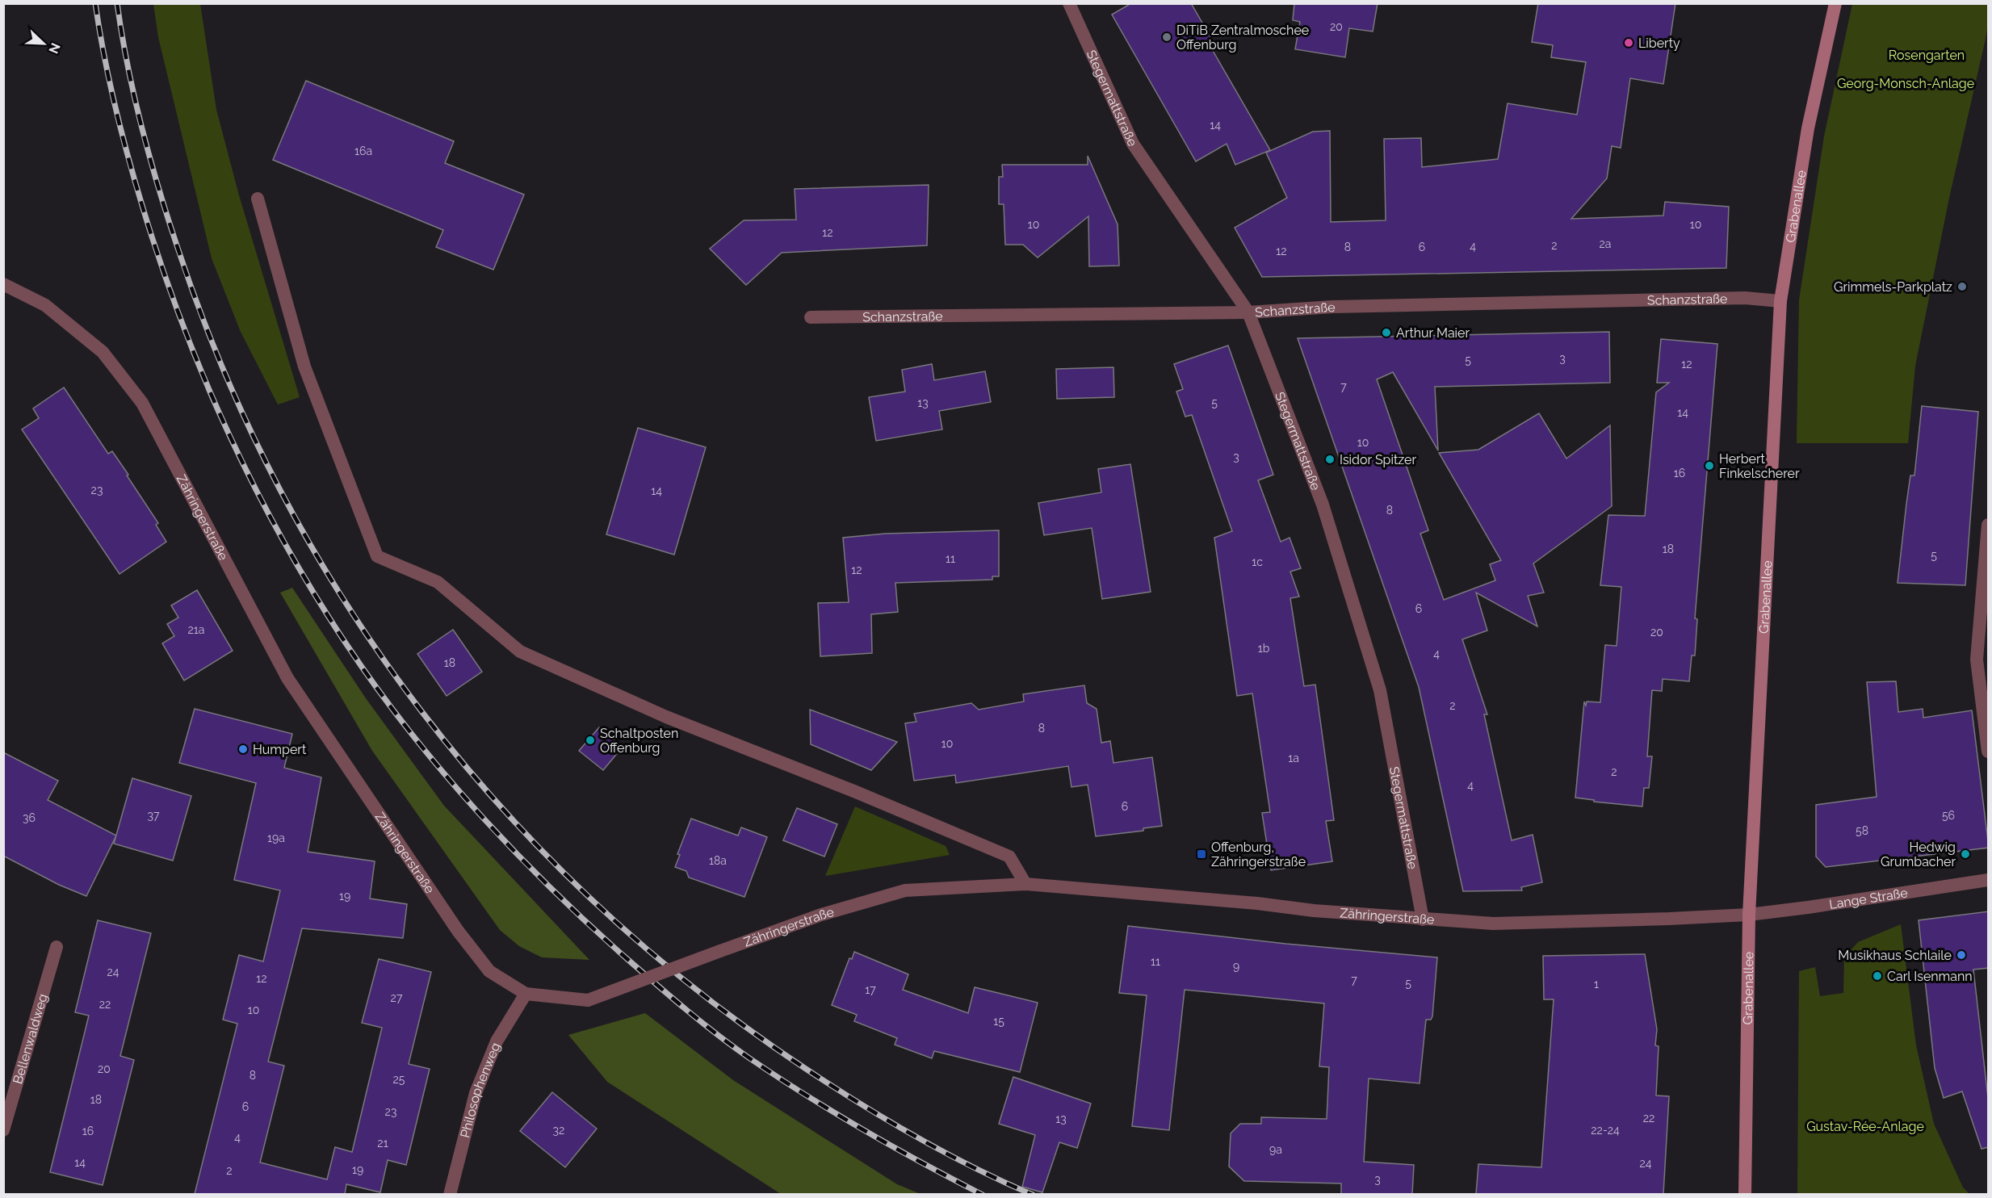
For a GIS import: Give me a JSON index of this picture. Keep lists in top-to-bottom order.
{
  "streets": {
    "main road": ["Grabenallee"],
    "street": [
      "Stegermattstraße",
      "Schanzstraße",
      "Zähringerstraße",
      "Lange Straße",
      "Bellenwaldweg",
      "Philosophenweg"
    ]
  },
  "crossings": [
    ["Stegermattstraße", "Schanzstraße"],
    ["Stegermattstraße", "Zähringerstraße"],
    ["Grabenallee", "Schanzstraße"],
    ["Grabenallee", "Zähringerstraße"],
    ["Grabenallee", "Lange Straße"],
    ["Zähringerstraße", "Lange Straße"],
    ["Zähringerstraße", "Philosophenweg"]
  ],
  "parks": ["Rosengarten", "Georg-Monsch-Anlage", "Gustav-Rée-Anlage"],
  "places": {
    "other": [
      "DiTiB Zentralmoschee Offenburg",
      "Liberty",
      "Grimmels-Parkplatz",
      "Arthur Maier",
      "Isidor Spitzer",
      "Herbert Finkelscherer",
      "Schaltposten Offenburg",
      "Humpert",
      "Hedwig Grumbacher",
      "Musikhaus Schlaile",
      "Carl Isenmann"
    ],
    "transit": ["Offenburg, Zähringerstraße"]
  },
  "house_numbers": [
    "20",
    "14",
    "16a",
    "10",
    "10",
    "12",
    "2a",
    "2",
    "4",
    "8",
    "6",
    "12",
    "3",
    "5",
    "12",
    "7",
    "13",
    "5",
    "14",
    "10",
    "3",
    "16",
    "23",
    "14",
    "8",
    "18",
    "5",
    "11",
    "1c",
    "12",
    "6",
    "21a",
    "20",
    "1b",
    "4",
    "18",
    "2",
    "8",
    "10",
    "1a",
    "2",
    "4",
    "6",
    "37",
    "56",
    "36",
    "58",
    "19a",
    "18a",
    "19",
    "11",
    "9",
    "24",
    "12",
    "7",
    "5",
    "1",
    "17",
    "27",
    "22",
    "10",
    "15",
    "20",
    "8",
    "25",
    "18",
    "6",
    "23",
    "22",
    "13",
    "32",
    "22-24",
    "16",
    "4",
    "21",
    "9a",
    "14",
    "24",
    "19",
    "2",
    "3"
  ],
  "north": "bottom right"
}
